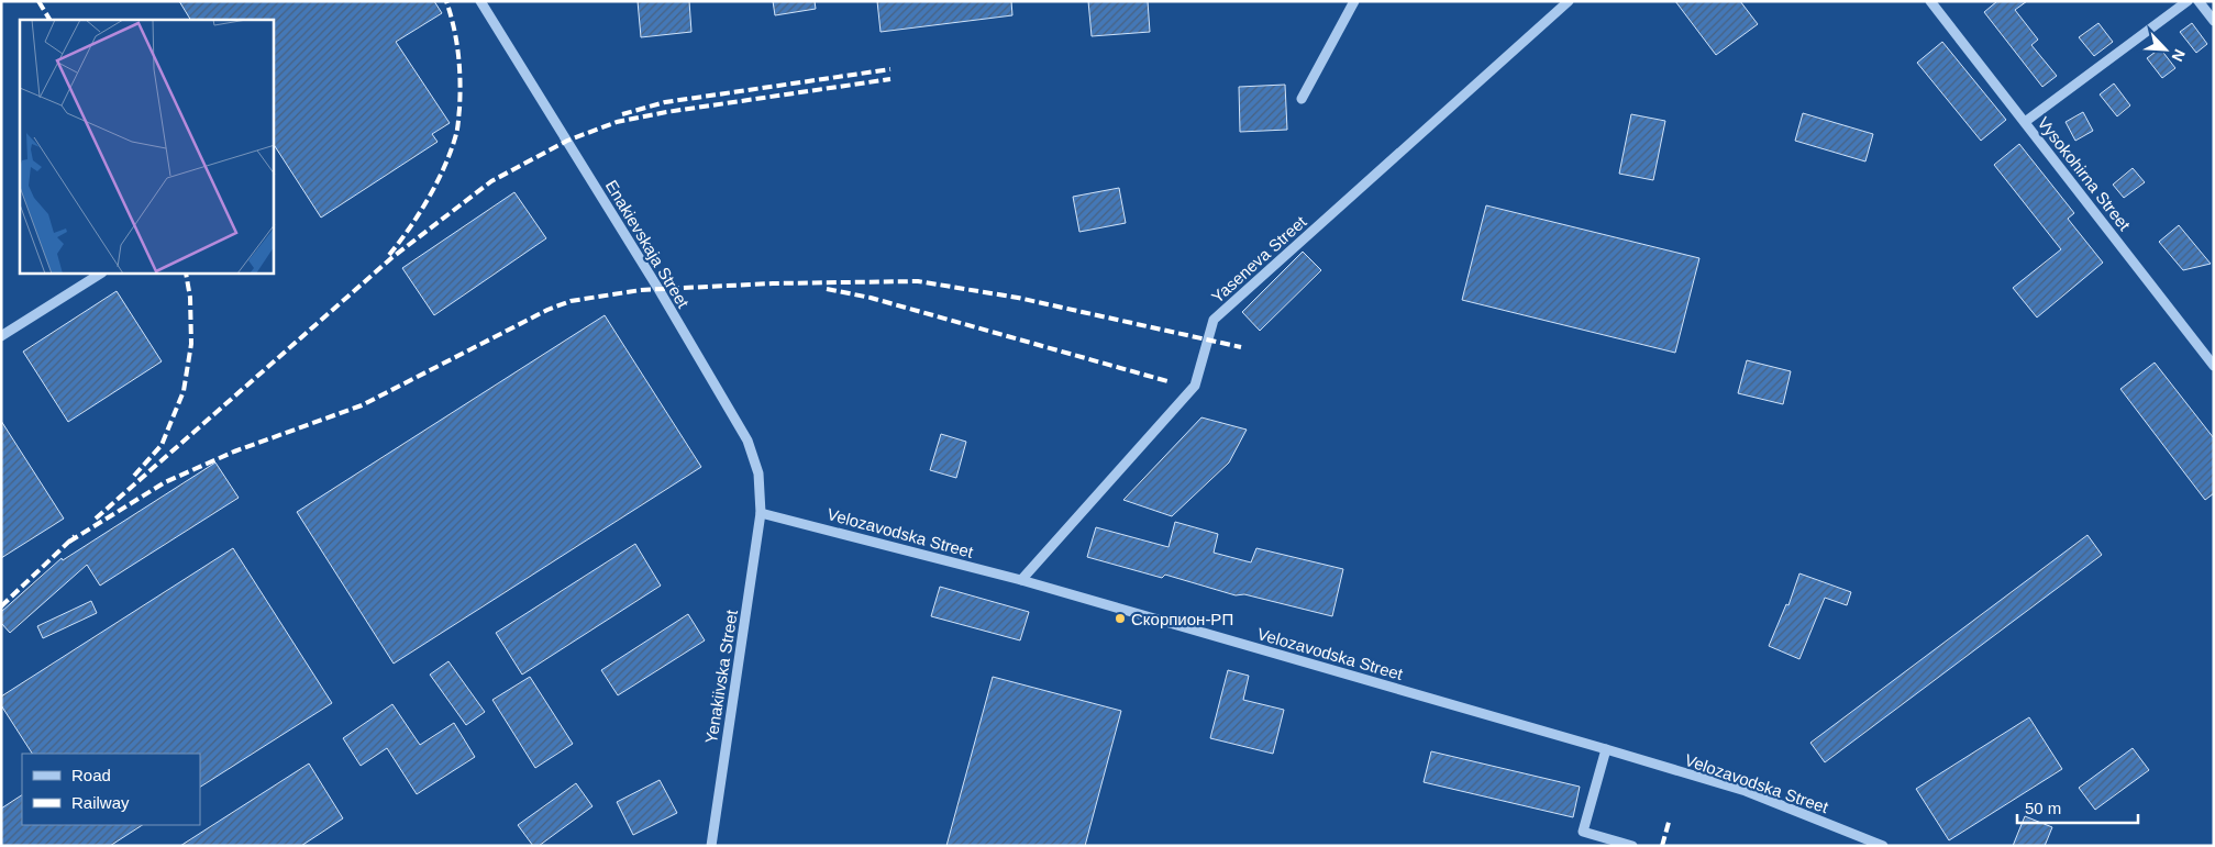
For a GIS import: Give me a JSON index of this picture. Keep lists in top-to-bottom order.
{
  "streets": {
    "street": [
      "Vysokohirna Street",
      "Enakievskaja Street",
      "Yaseneva Street",
      "Velozavodska Street",
      "Yenakiivska Street"
    ]
  },
  "crossings": [
    ["Enakievskaja Street", "Velozavodska Street"],
    ["Enakievskaja Street", "Yenakiivska Street"],
    ["Yaseneva Street", "Velozavodska Street"],
    ["Velozavodska Street", "Yenakiivska Street"]
  ],
  "places": ["Скорпион-РП"],
  "legend": ["Road", "Railway"],
  "scale_bar": "50 m",
  "north": "bottom right"
}
